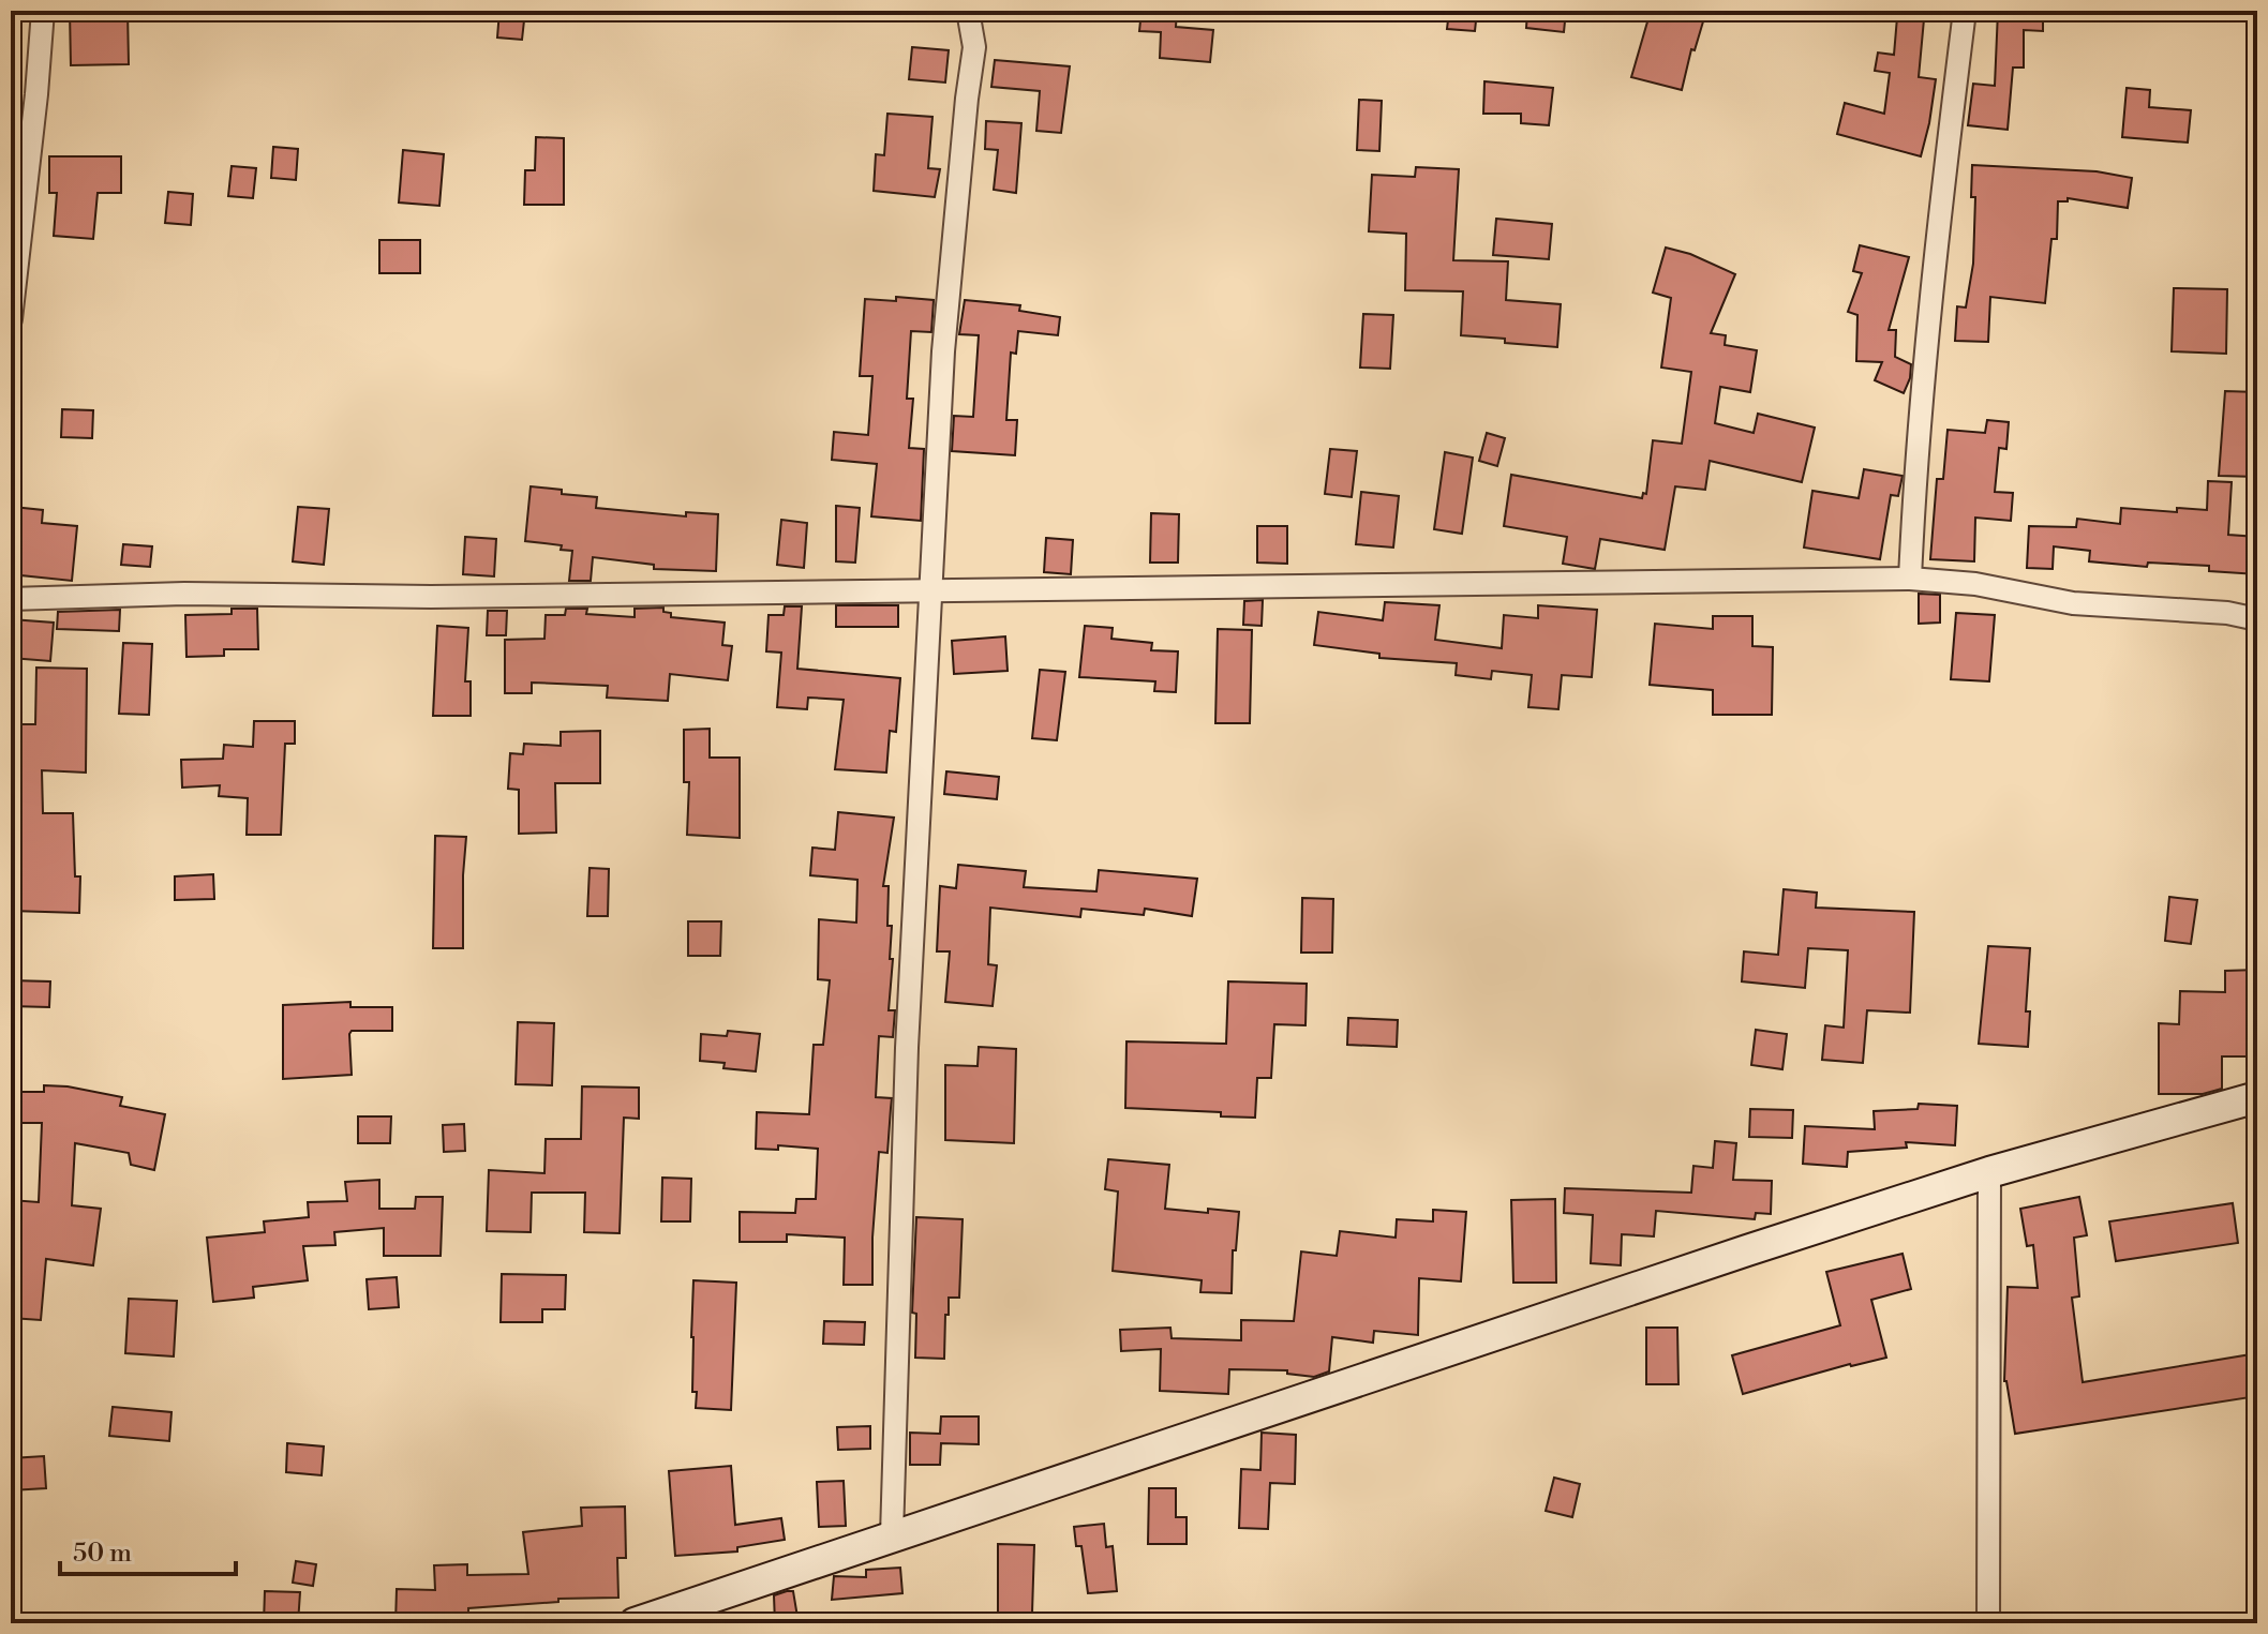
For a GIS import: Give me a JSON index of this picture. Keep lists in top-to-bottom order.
{
  "scale_bar": "50 m"
}
